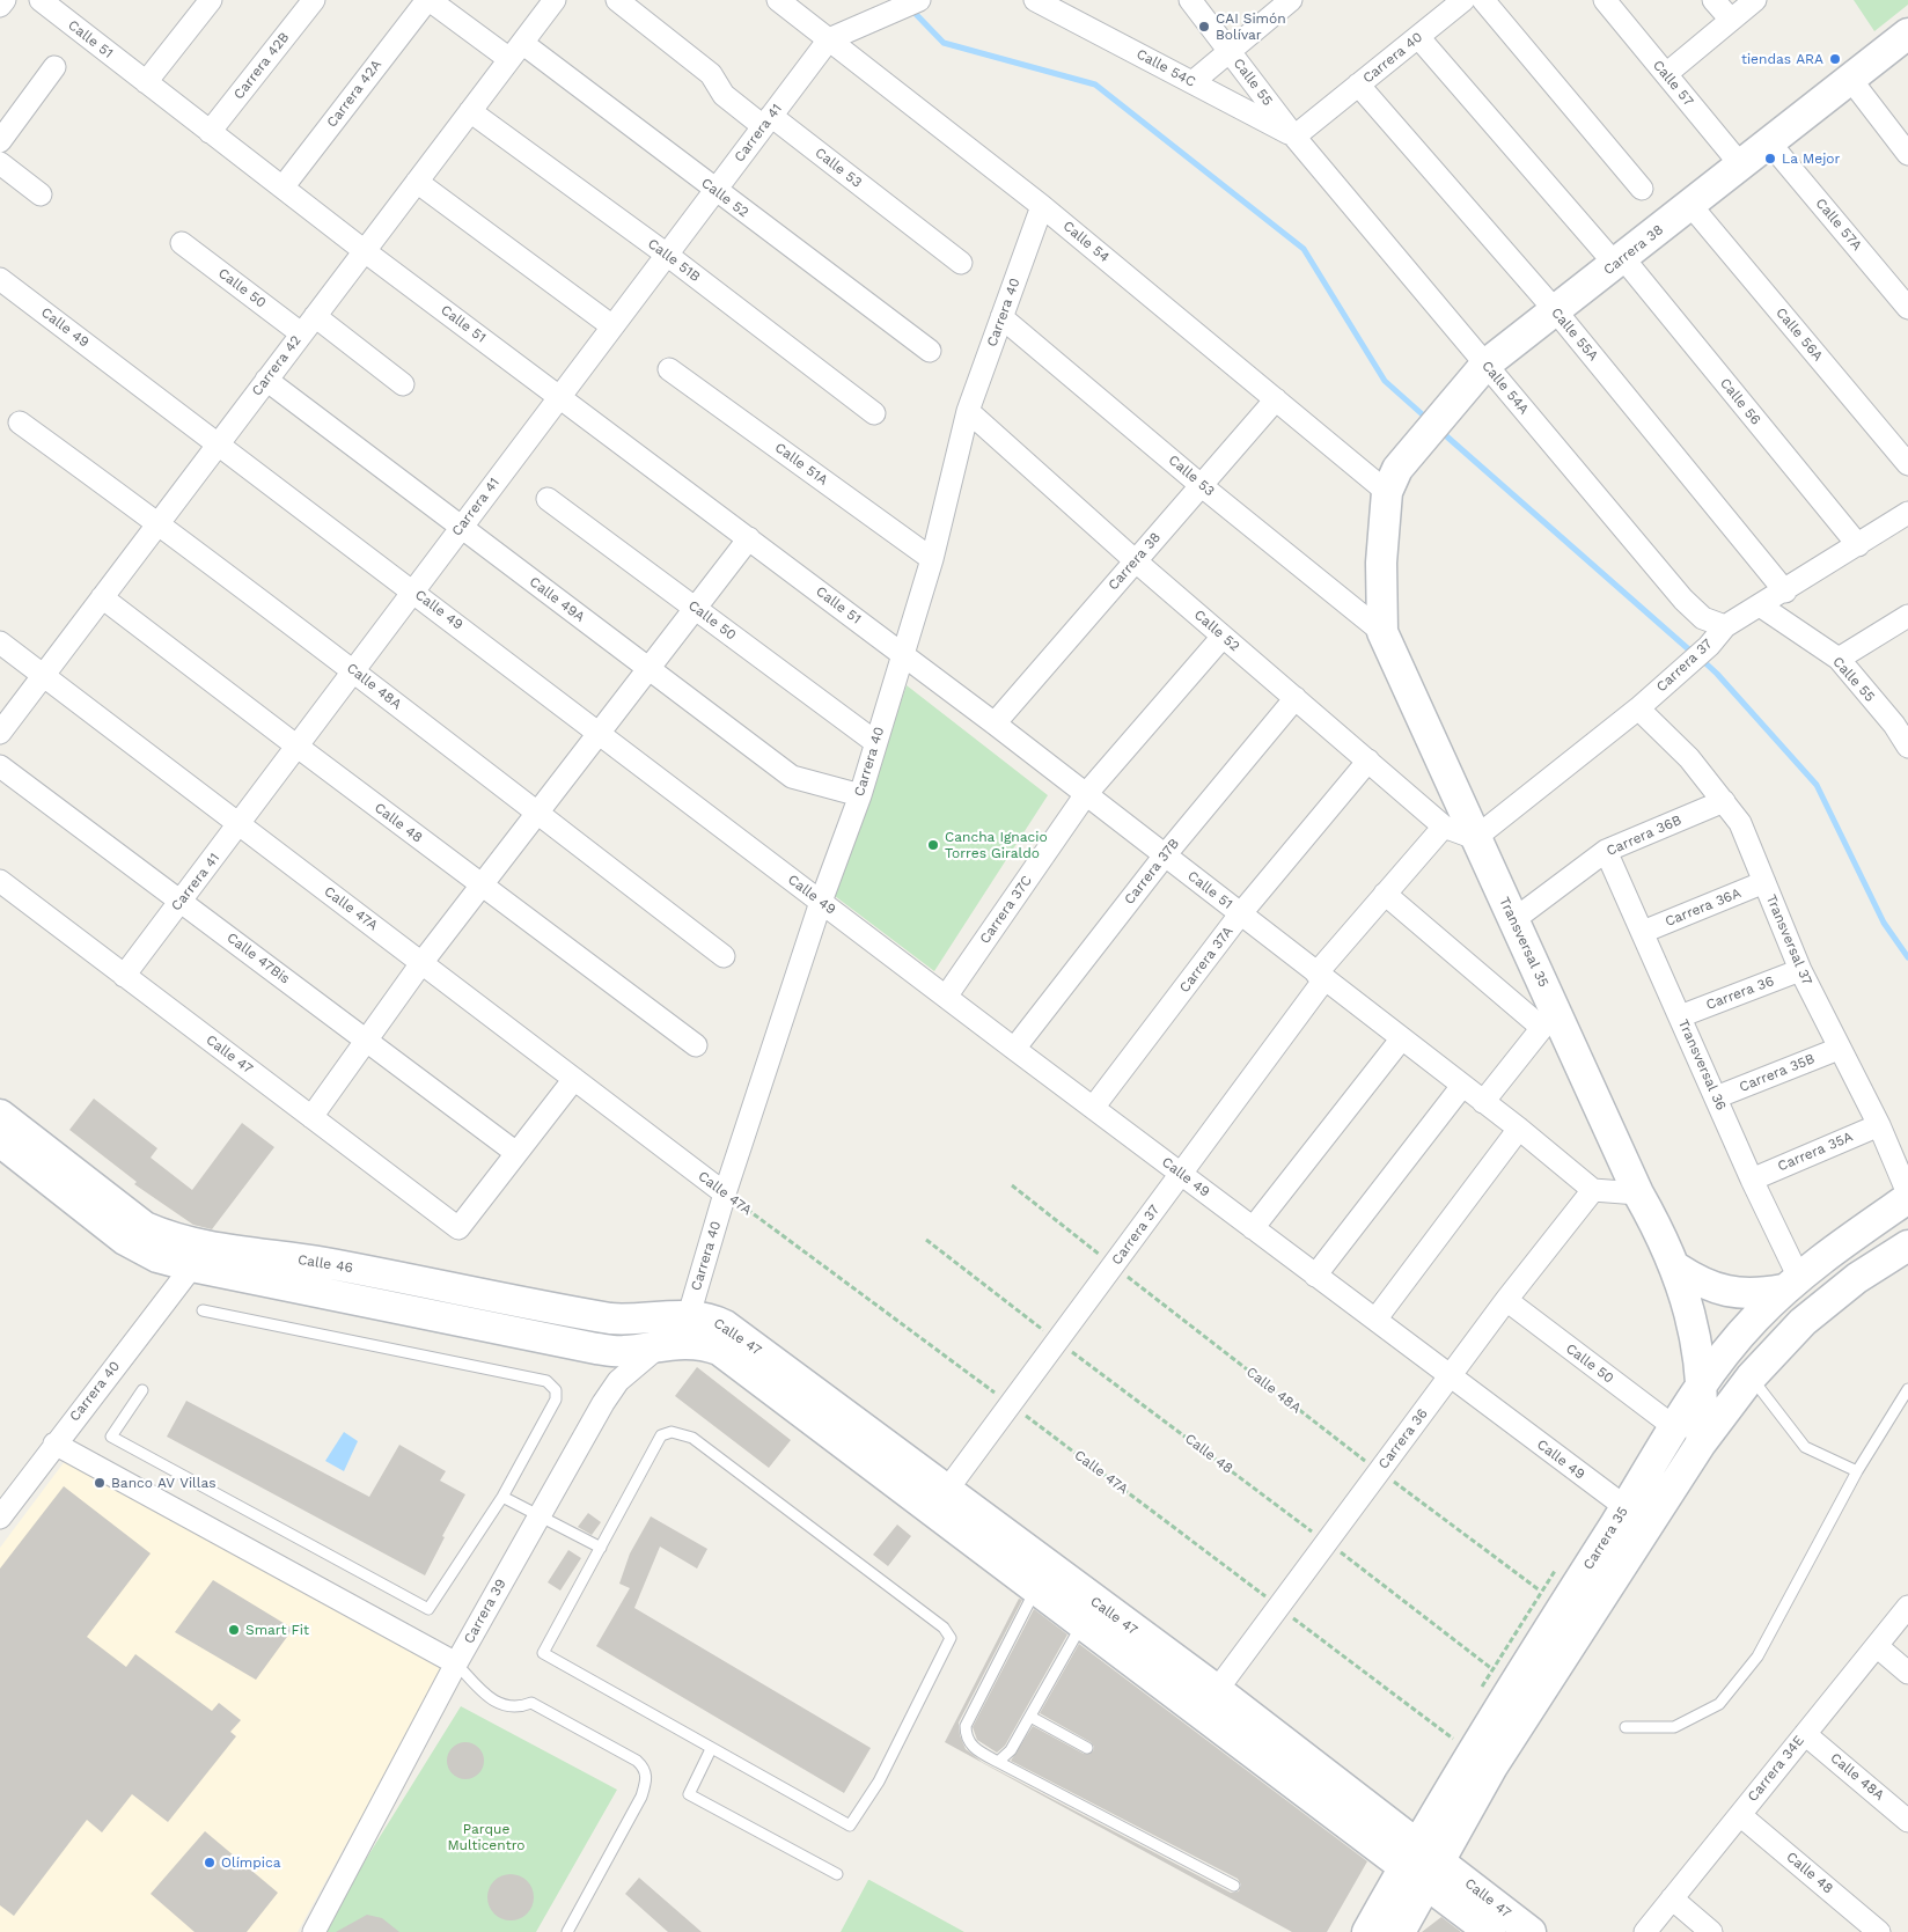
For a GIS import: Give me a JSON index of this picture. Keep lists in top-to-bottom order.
{
  "streets": {
    "main road": [
      "Carrera 38",
      "Transversal 35",
      "Calle 47",
      "Calle 46",
      "Carrera 35"
    ],
    "street": [
      "Calle 51",
      "Carrera 40",
      "Carrera 42B",
      "Calle 54C",
      "Calle 55",
      "Calle 57",
      "Carrera 42A",
      "Carrera 41",
      "Calle 53",
      "Calle 52",
      "Calle 57A",
      "Calle 54",
      "Calle 51B",
      "Calle 50",
      "Calle 49",
      "Calle 55A",
      "Calle 56A",
      "Carrera 42",
      "Calle 54A",
      "Calle 56",
      "Calle 51A",
      "Calle 49A",
      "Carrera 37",
      "Calle 48A",
      "Calle 48",
      "Carrera 36B",
      "Carrera 37B",
      "Carrera 36A",
      "Calle 47A",
      "Carrera 37C",
      "Transversal 37",
      "Calle 47Bis",
      "Carrera 37A",
      "Carrera 36",
      "Transversal 36",
      "Carrera 35B",
      "Carrera 35A",
      "Carrera 39",
      "Carrera 34E"
    ]
  },
  "crossings": [
    ["Calle 51", "Carrera 40"],
    ["Calle 51", "Carrera 42B"],
    ["Calle 51", "Carrera 42A"],
    ["Calle 51", "Carrera 41"],
    ["Calle 51", "Carrera 38"],
    ["Calle 51", "Carrera 42"],
    ["Calle 51", "Carrera 37"],
    ["Calle 51", "Carrera 37B"],
    ["Calle 51", "Carrera 37C"],
    ["Calle 51", "Carrera 37A"],
    ["Calle 51", "Carrera 36"],
    ["Carrera 40", "Calle 54C"],
    ["Carrera 40", "Calle 55"],
    ["Carrera 40", "Calle 53"],
    ["Carrera 40", "Calle 52"],
    ["Carrera 40", "Calle 54"],
    ["Carrera 40", "Calle 50"],
    ["Carrera 40", "Calle 49"],
    ["Carrera 40", "Calle 55A"],
    ["Carrera 40", "Calle 54A"],
    ["Carrera 40", "Calle 56"],
    ["Carrera 40", "Calle 51A"],
    ["Carrera 40", "Calle 49A"],
    ["Carrera 40", "Calle 47A"],
    ["Carrera 40", "Calle 47"],
    ["Carrera 40", "Calle 46"],
    ["Carrera 40", "Carrera 39"],
    ["Calle 54C", "Calle 55"],
    ["Calle 54C", "Calle 54A"],
    ["Calle 55", "Calle 54A"],
    ["Calle 55", "Carrera 37"],
    ["Calle 57", "Carrera 38"],
    ["Carrera 41", "Calle 53"],
    ["Carrera 41", "Calle 52"],
    ["Carrera 41", "Calle 54"],
    ["Carrera 41", "Calle 51B"],
    ["Carrera 41", "Calle 49"],
    ["Carrera 41", "Calle 49A"],
    ["Carrera 41", "Calle 48A"],
    ["Carrera 41", "Calle 48"],
    ["Carrera 41", "Calle 47A"],
    ["Carrera 41", "Calle 47Bis"],
    ["Carrera 41", "Calle 47"],
    ["Calle 53", "Carrera 38"],
    ["Calle 53", "Transversal 35"],
    ["Calle 52", "Carrera 38"],
    ["Calle 52", "Carrera 42"],
    ["Calle 52", "Carrera 37"],
    ["Calle 52", "Carrera 37B"],
    ["Calle 52", "Carrera 37C"],
    ["Calle 52", "Transversal 35"],
    ["Calle 52", "Carrera 37A"],
    ["Calle 57A", "Carrera 38"],
    ["Calle 54", "Carrera 38"],
    ["Calle 54", "Transversal 35"],
    ["Carrera 38", "Calle 55A"],
    ["Carrera 38", "Calle 56A"],
    ["Carrera 38", "Calle 54A"],
    ["Carrera 38", "Calle 56"],
    ["Carrera 38", "Transversal 35"],
    ["Calle 51B", "Carrera 42"],
    ["Calle 50", "Carrera 42"],
    ["Calle 50", "Carrera 36"],
    ["Calle 50", "Carrera 35"],
    ["Calle 49", "Carrera 42"],
    ["Calle 49", "Carrera 37"],
    ["Calle 49", "Carrera 37B"],
    ["Calle 49", "Carrera 37C"],
    ["Calle 49", "Carrera 37A"],
    ["Calle 49", "Carrera 36"],
    ["Calle 49", "Carrera 35"],
    ["Calle 55A", "Carrera 37"],
    ["Carrera 42", "Calle 49A"],
    ["Carrera 42", "Calle 48A"],
    ["Carrera 42", "Calle 48"],
    ["Carrera 42", "Calle 47A"],
    ["Calle 54A", "Carrera 37"],
    ["Calle 56", "Carrera 37"],
    ["Carrera 37", "Calle 48A"],
    ["Carrera 37", "Calle 48"],
    ["Carrera 37", "Calle 47A"],
    ["Carrera 37", "Transversal 37"],
    ["Carrera 37", "Transversal 35"],
    ["Carrera 37", "Calle 47"],
    ["Calle 48A", "Carrera 36"],
    ["Calle 48A", "Carrera 34E"],
    ["Calle 48", "Carrera 36"],
    ["Calle 48", "Carrera 34E"],
    ["Carrera 36B", "Transversal 37"],
    ["Carrera 36B", "Transversal 35"],
    ["Carrera 36B", "Transversal 36"],
    ["Carrera 36A", "Transversal 37"],
    ["Carrera 36A", "Transversal 36"],
    ["Calle 47A", "Carrera 36"],
    ["Transversal 37", "Carrera 36"],
    ["Transversal 37", "Carrera 35B"],
    ["Transversal 37", "Carrera 35A"],
    ["Transversal 35", "Carrera 35"],
    ["Calle 47Bis", "Calle 47"],
    ["Carrera 36", "Calle 47"],
    ["Carrera 36", "Transversal 36"],
    ["Calle 47", "Calle 46"],
    ["Calle 47", "Carrera 35"],
    ["Calle 47", "Carrera 39"],
    ["Transversal 36", "Carrera 35B"],
    ["Transversal 36", "Carrera 35A"],
    ["Transversal 36", "Carrera 35"],
    ["Calle 46", "Carrera 39"]
  ],
  "parks": ["Parque Multicentro"],
  "places": [
    "CAI Simón Bolívar",
    "tiendas ARA",
    "La Mejor",
    "Cancha Ignacio Torres Giraldo",
    "Banco AV Villas",
    "Smart Fit",
    "Olímpica"
  ]
}
